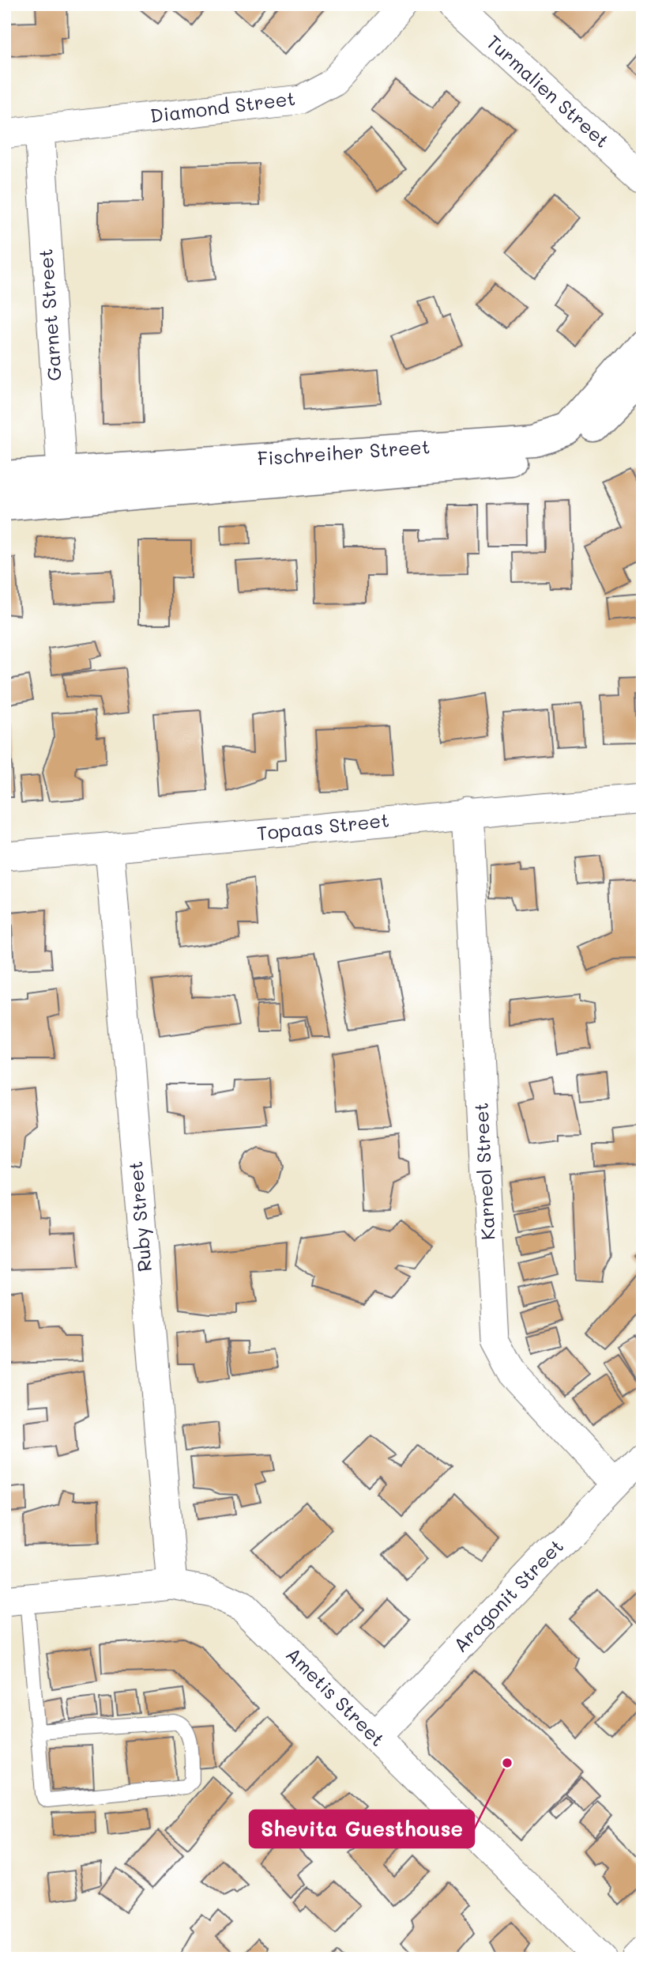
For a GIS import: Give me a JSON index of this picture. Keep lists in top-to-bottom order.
{
  "streets": {
    "street": [
      "Turmalien Street",
      "Diamond Street",
      "Garnet Street",
      "Fischreiher Street",
      "Topaas Street",
      "Karneol Street",
      "Ruby Street",
      "Aragonit Street",
      "Ametis Street"
    ]
  },
  "crossings": [
    ["Diamond Street", "Garnet Street"],
    ["Garnet Street", "Fischreiher Street"],
    ["Topaas Street", "Karneol Street"],
    ["Topaas Street", "Ruby Street"],
    ["Karneol Street", "Aragonit Street"],
    ["Ruby Street", "Ametis Street"],
    ["Aragonit Street", "Ametis Street"]
  ],
  "places": ["Shevita Guesthouse"]
}
